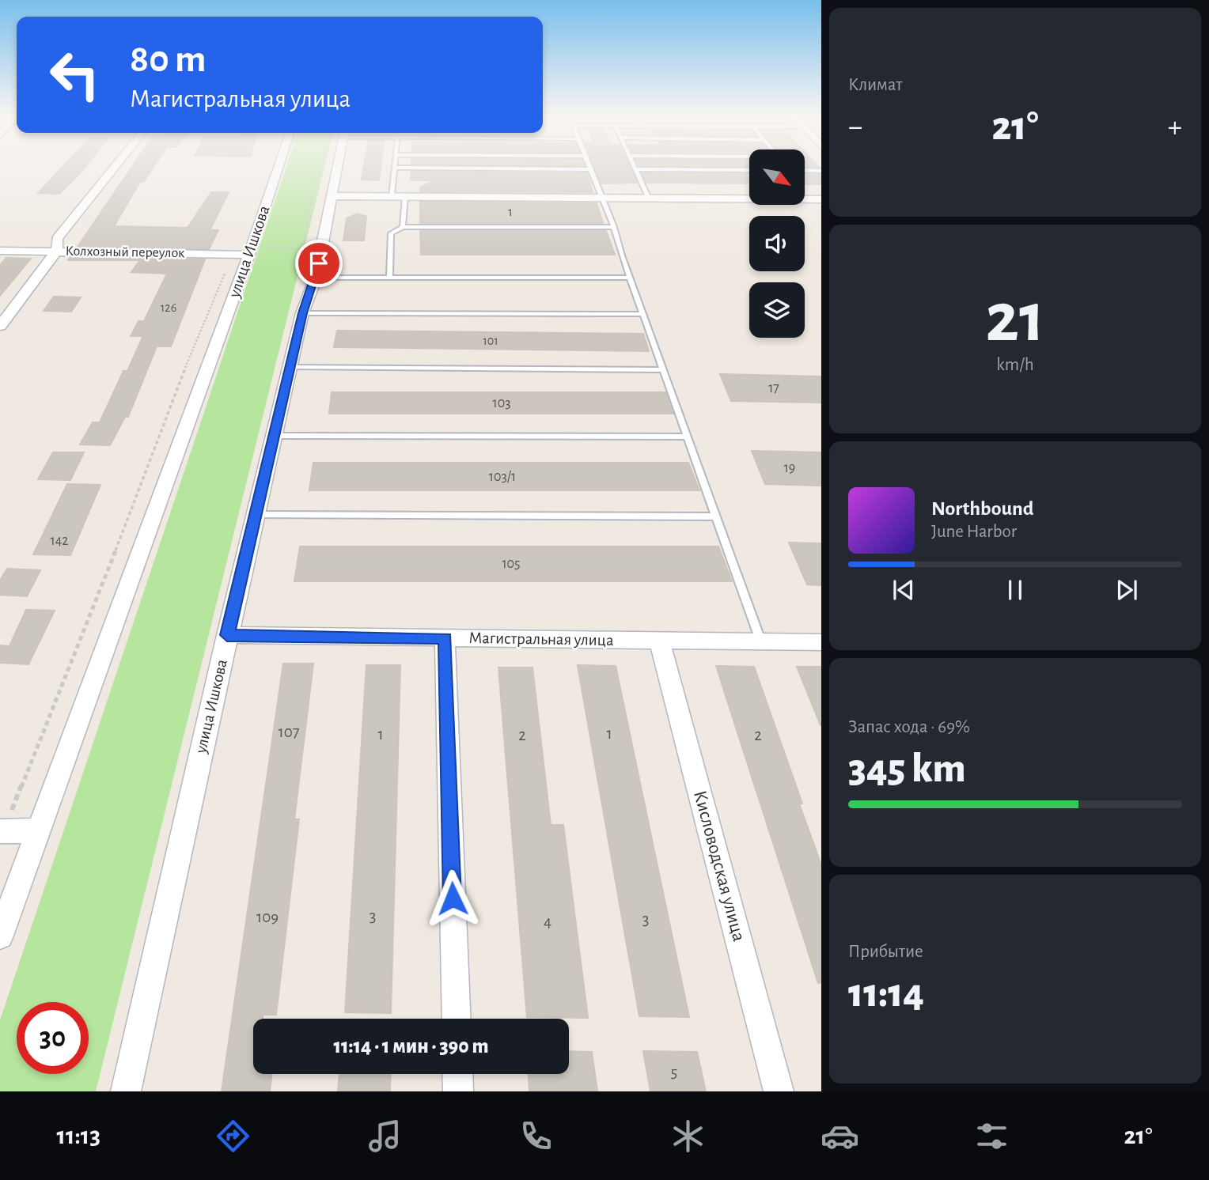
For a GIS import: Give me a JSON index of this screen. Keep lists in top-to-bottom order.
{
  "streets": {
    "street": [
      "улица Ишкова",
      "Колхозный переулок",
      "Магистральная улица",
      "Кисловодская улица"
    ]
  },
  "crossings": [
    ["улица Ишкова", "Колхозный переулок"],
    ["улица Ишкова", "Магистральная улица"],
    ["Магистральная улица", "Кисловодская улица"]
  ],
  "house_numbers": [
    "1",
    "126",
    "101",
    "17",
    "103",
    "19",
    "103/1",
    "142",
    "105",
    "107",
    "1",
    "1",
    "2",
    "2",
    "3",
    "109",
    "3",
    "4",
    "5"
  ],
  "north": "bottom right",
  "page": {
    "tile": [
      "Климат",
      ["21", "km/h"],
      ["Запас хода · 69%", "345 km"],
      ["Прибытие", "11:14"]
    ],
    "turn": ["80 m", "Магистральная улица"],
    "heat": ["−", "21°", "+"],
    "song": ["Northbound", "June Harbor"],
    "limit": "30",
    "trip": "11:14 · 1 мин · 390 m",
    "tabs": ["11:13", "21°"]
  }
}
